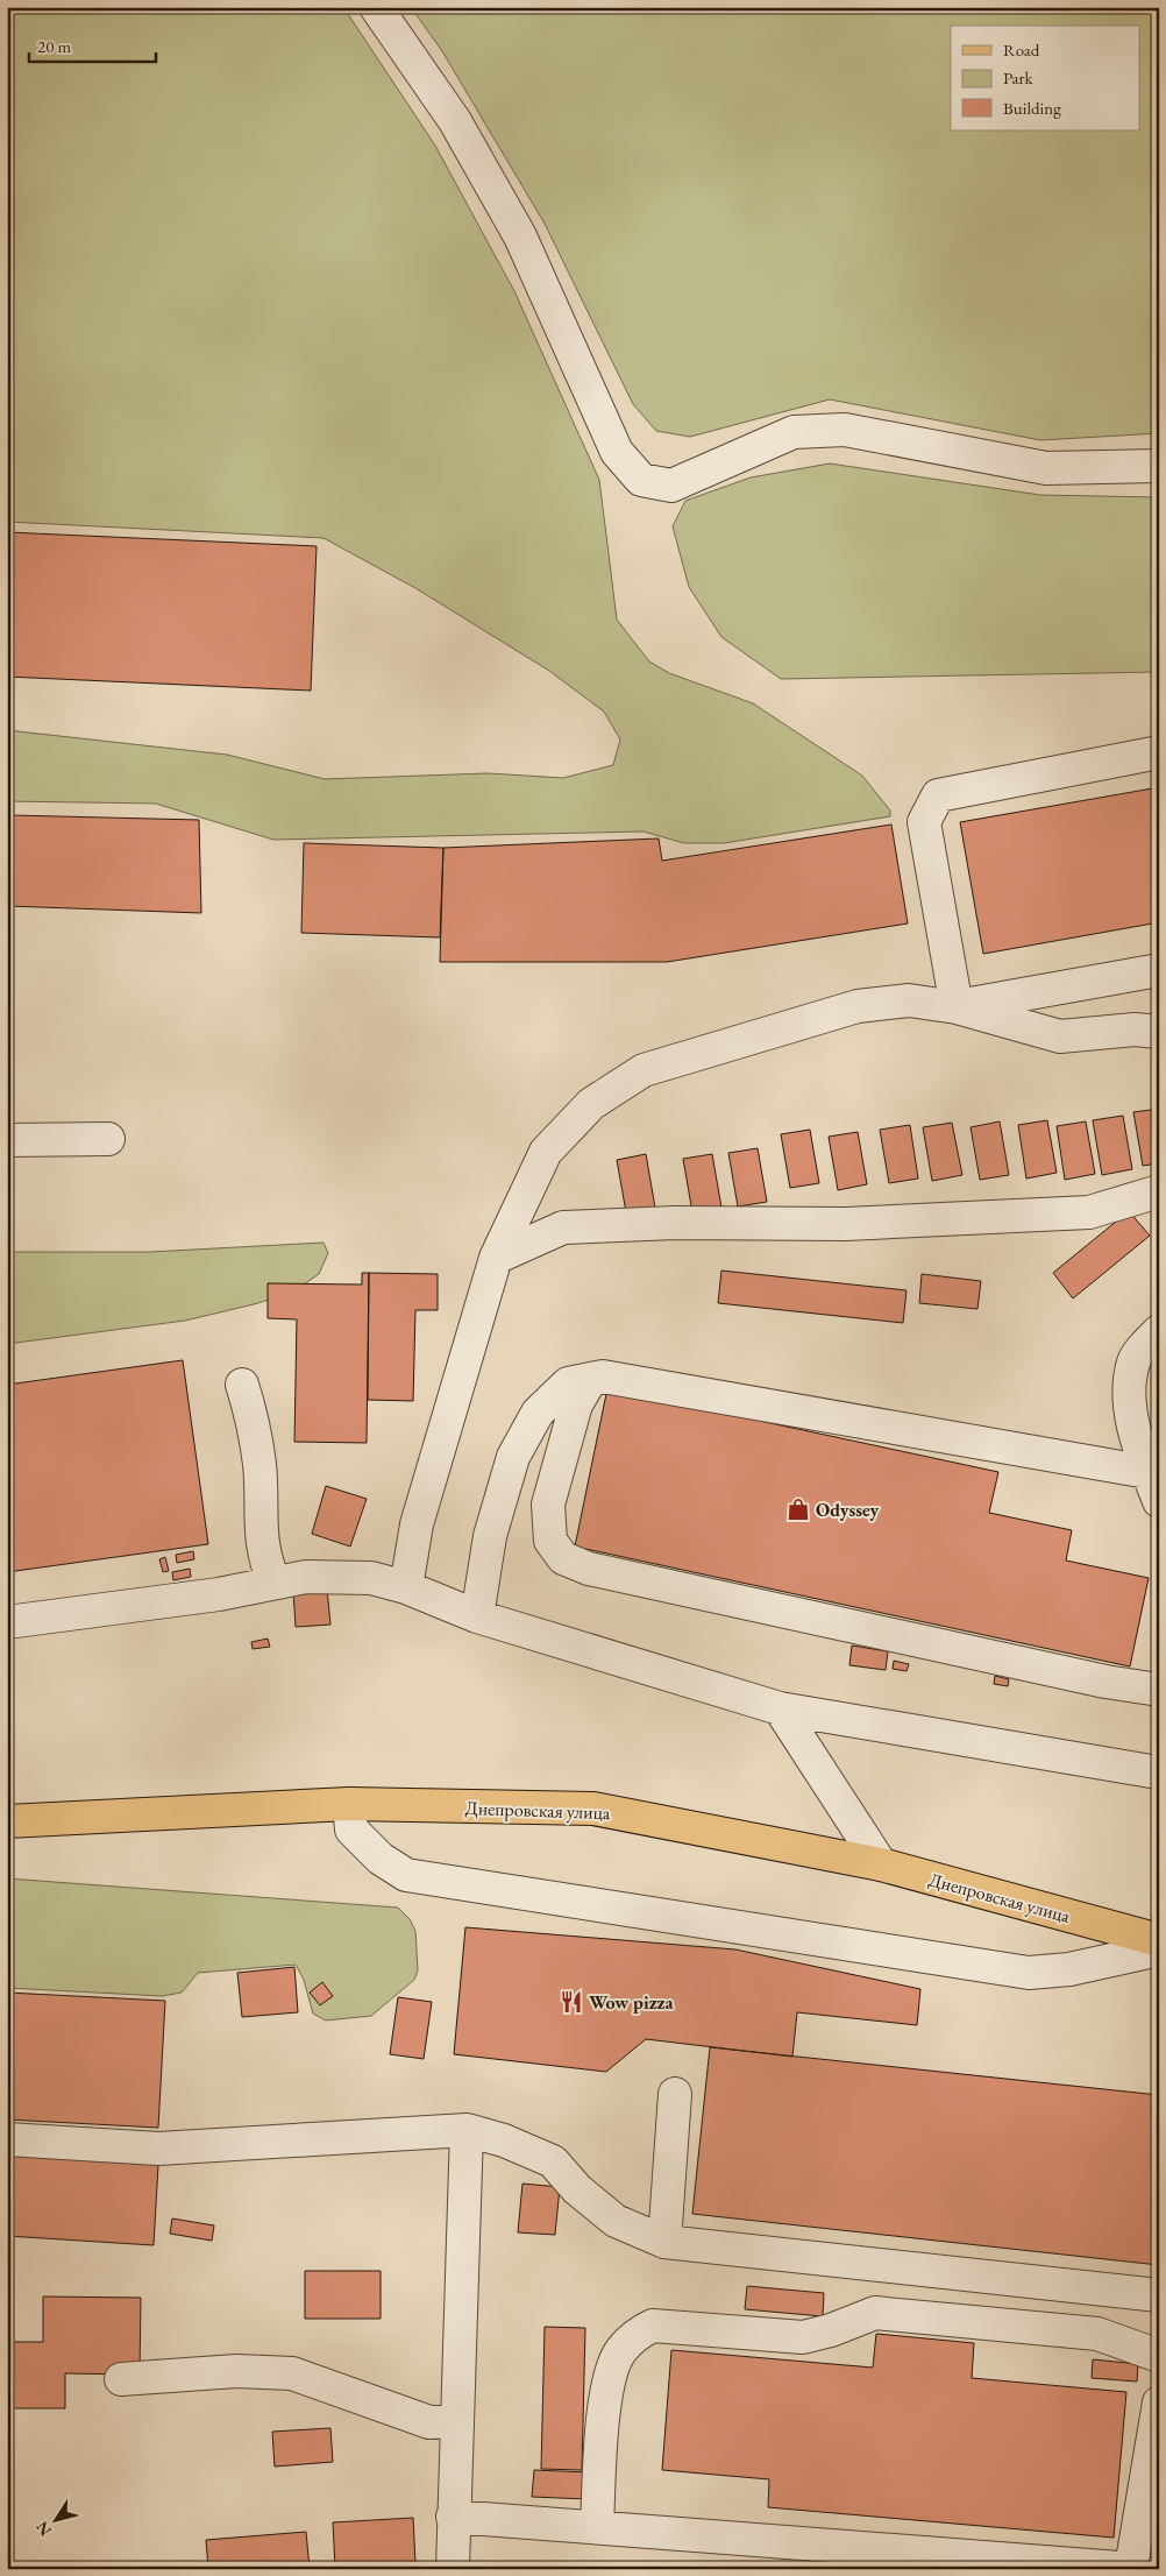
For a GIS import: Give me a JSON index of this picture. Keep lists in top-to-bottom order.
{
  "streets": {
    "main road": ["Днепровская улица"]
  },
  "places": {
    "shop": ["Odyssey"],
    "restaurant": ["Wow pizza"]
  },
  "legend": ["Road", "Park", "Building"],
  "scale_bar": "20 m",
  "north": "bottom left"
}
